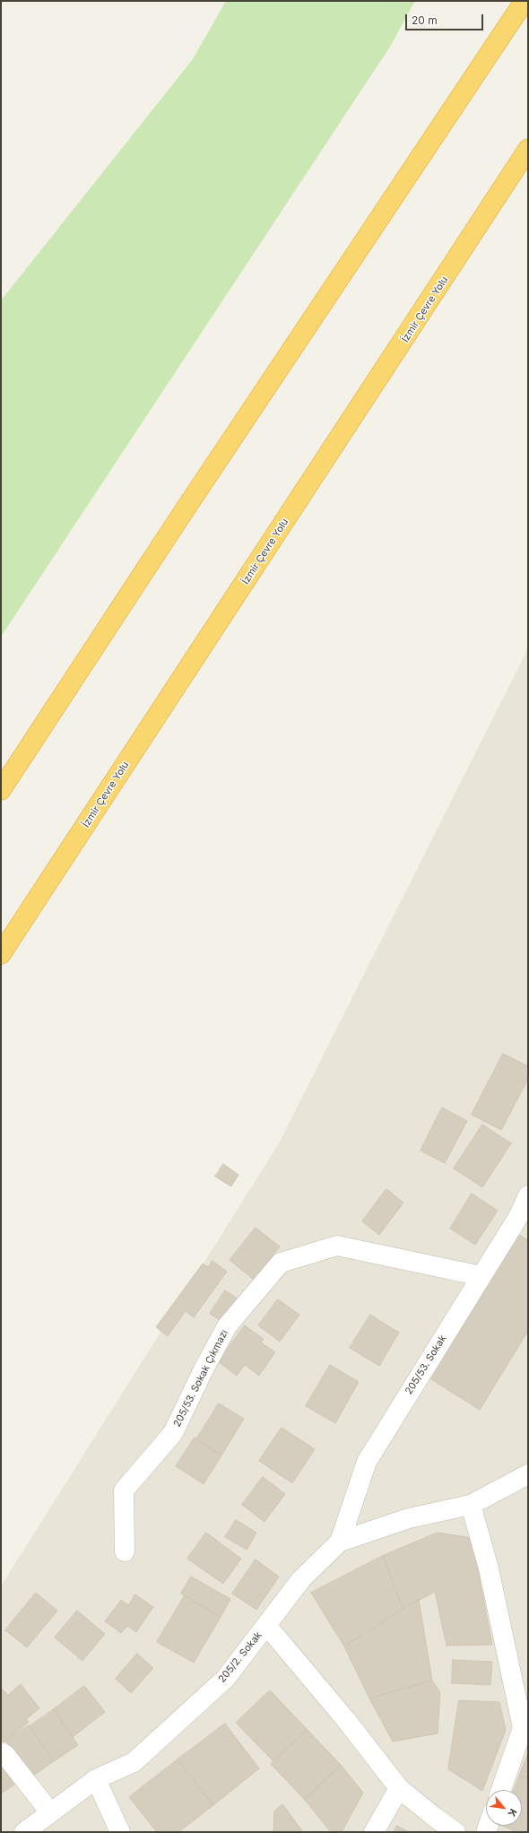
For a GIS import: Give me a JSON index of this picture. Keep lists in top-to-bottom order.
{
  "streets": {
    "highway": ["İzmir Çevre Yolu"],
    "street": ["205/53. Sokak", "205/53. Sokak Çıkmazı", "205/2. Sokak"]
  },
  "crossings": [
    ["205/53. Sokak", "205/53. Sokak Çıkmazı"]
  ],
  "scale_bar": "20 m",
  "north": "bottom right"
}
